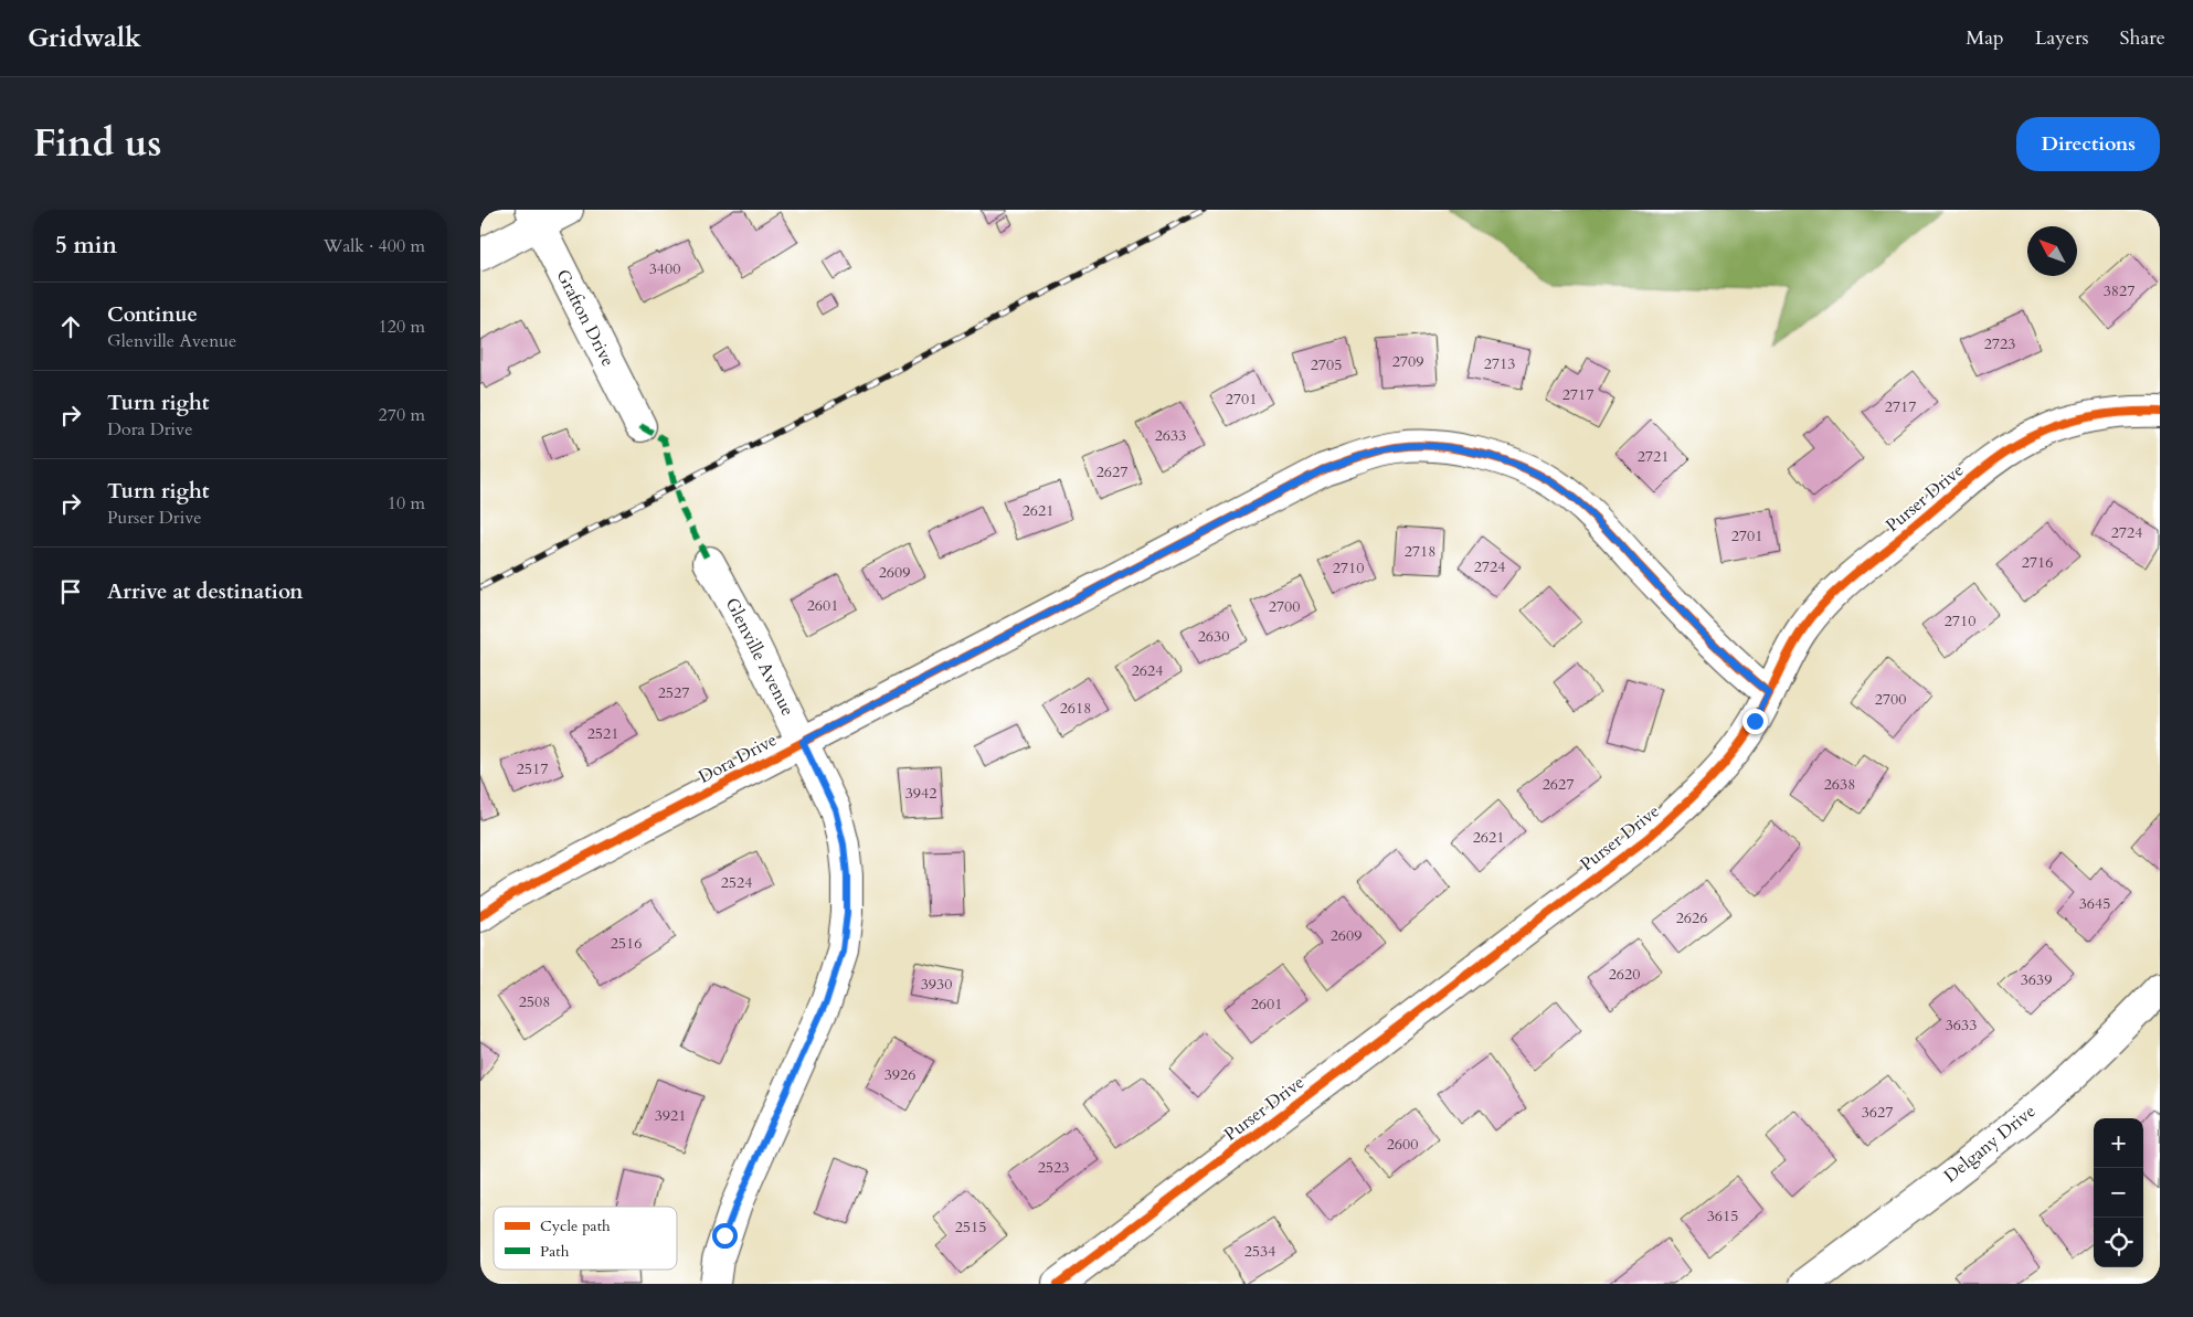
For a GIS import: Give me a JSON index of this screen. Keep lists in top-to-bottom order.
{
  "streets": {
    "street": [
      "Grafton Drive",
      "Purser Drive",
      "Glenville Avenue",
      "Dora Drive",
      "Delgany Drive"
    ]
  },
  "crossings": [
    ["Purser Drive", "Dora Drive"],
    ["Glenville Avenue", "Dora Drive"]
  ],
  "house_numbers": [
    "3400",
    "3827",
    "2723",
    "2709",
    "2713",
    "2705",
    "2717",
    "2701",
    "2717",
    "2633",
    "2721",
    "2627",
    "2621",
    "2724",
    "2701",
    "2718",
    "2716",
    "2724",
    "2710",
    "2609",
    "2601",
    "2700",
    "2710",
    "2630",
    "2624",
    "2527",
    "2700",
    "2618",
    "2521",
    "2517",
    "2627",
    "2638",
    "3942",
    "2621",
    "2524",
    "3645",
    "2626",
    "2609",
    "2516",
    "2620",
    "3639",
    "3930",
    "2508",
    "2601",
    "3633",
    "3926",
    "3627",
    "3921",
    "2600",
    "2523",
    "3615",
    "2515",
    "2534"
  ],
  "legend": ["Cycle path", "Path"],
  "north": "top left",
  "page": {
    "header": "Gridwalk",
    "nav": ["Map", "Layers", "Share"],
    "title": "Find us",
    "buttons": "Directions",
    "heading": ["5 min", "Walk · 400 m"],
    "list": [
      ["Continue", "Glenville Avenue", "120 m"],
      ["Turn right", "Dora Drive", "270 m"],
      ["Turn right", "Purser Drive", "10 m"],
      "Arrive at destination"
    ],
    "map_buttons": ["+", "−"]
  }
}
